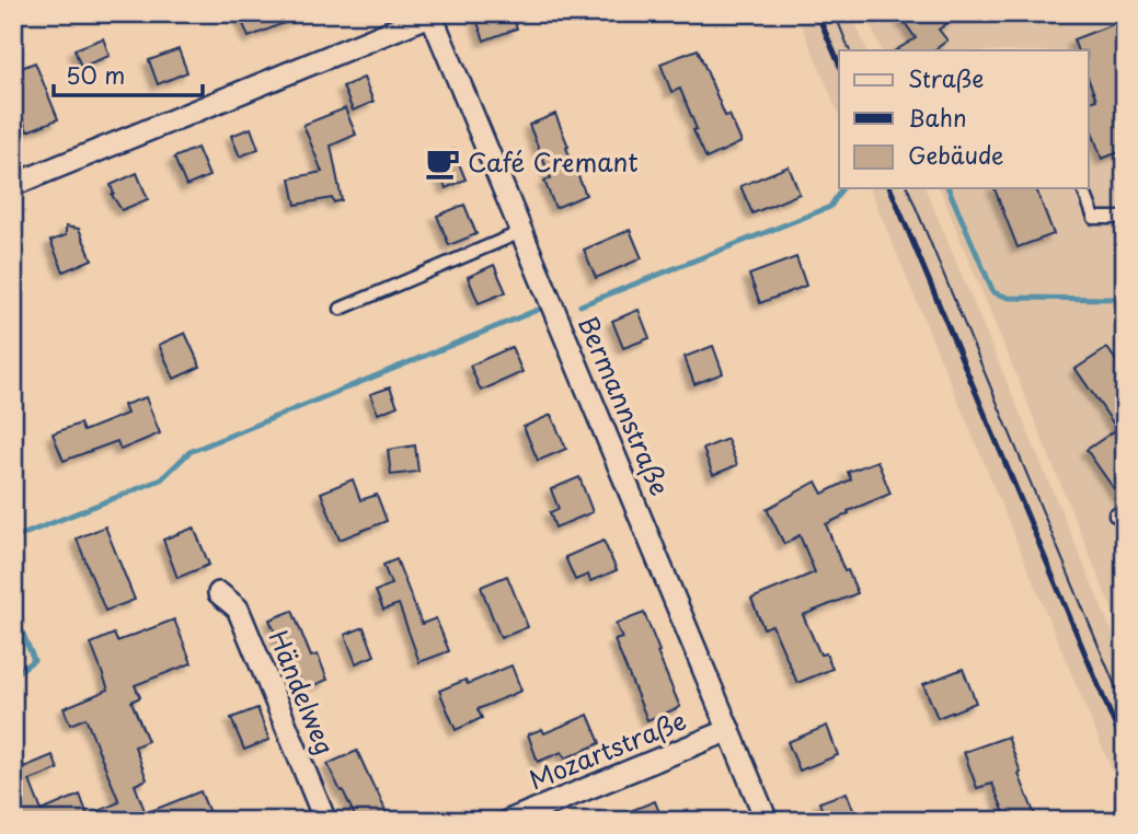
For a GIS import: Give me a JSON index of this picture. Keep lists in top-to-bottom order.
{
  "streets": {
    "street": ["Bermannstraße", "Händelweg", "Mozartstraße"]
  },
  "crossings": [
    ["Bermannstraße", "Mozartstraße"]
  ],
  "places": {
    "cafe": ["Café Cremant"]
  },
  "legend": ["Straße", "Bahn", "Gebäude"],
  "scale_bar": "50 m"
}
